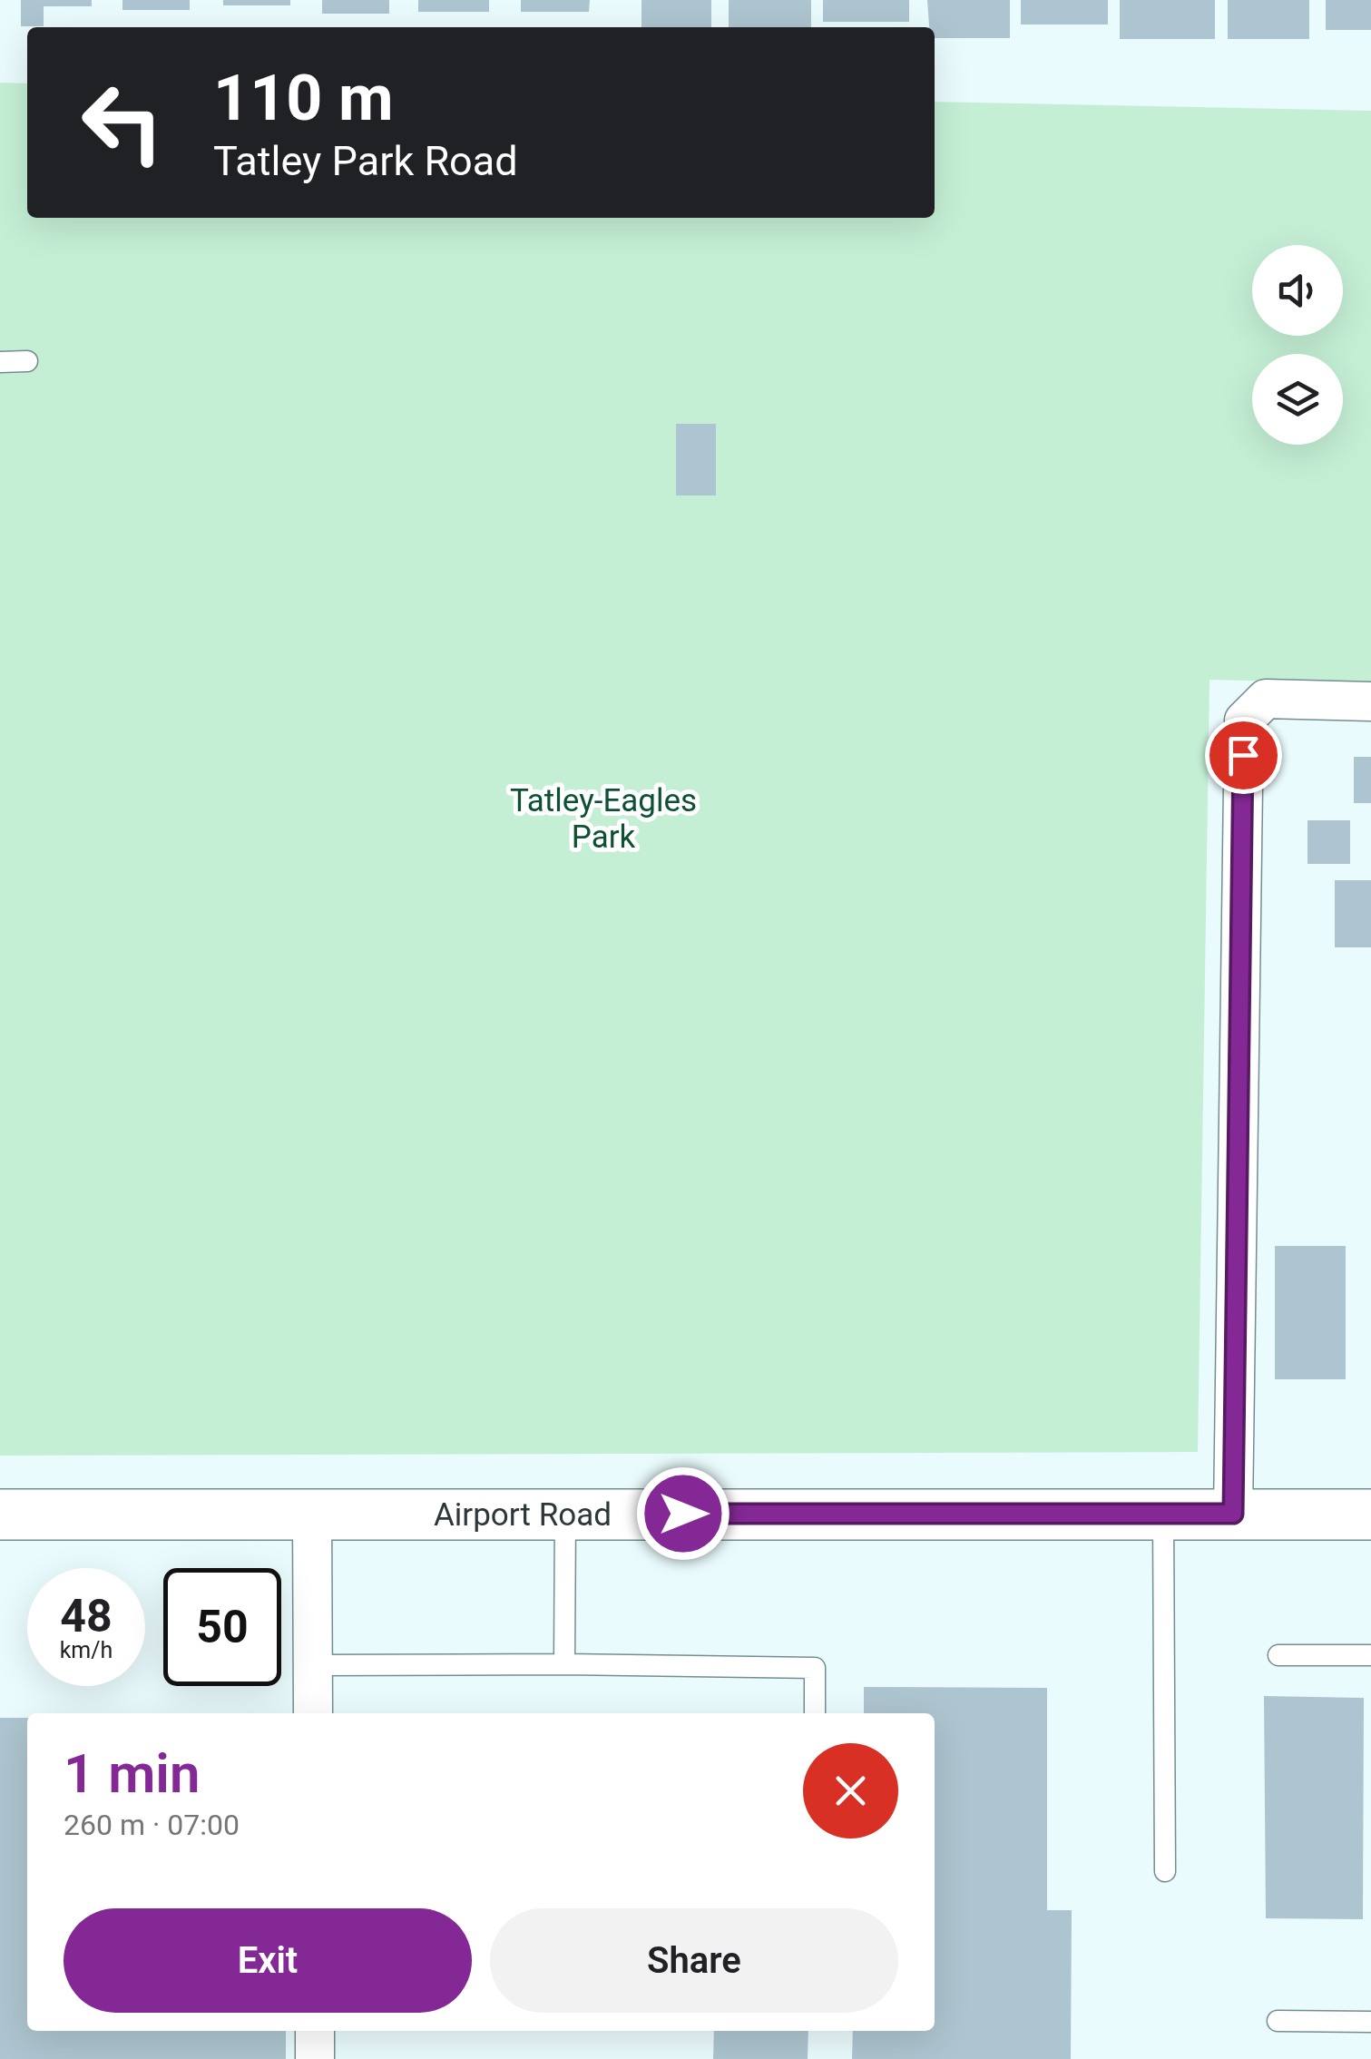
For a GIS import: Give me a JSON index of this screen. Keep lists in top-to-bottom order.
{
  "streets": {
    "main road": ["Airport Road"]
  },
  "parks": ["Tatley-Eagles Park"],
  "page": {
    "turn": ["110 m", "Tatley Park Road"],
    "speed": "48 km/h",
    "limit": "50",
    "heading": ["1 min", "260 m · 07:00"],
    "buttons": ["Exit", "Share"]
  }
}
